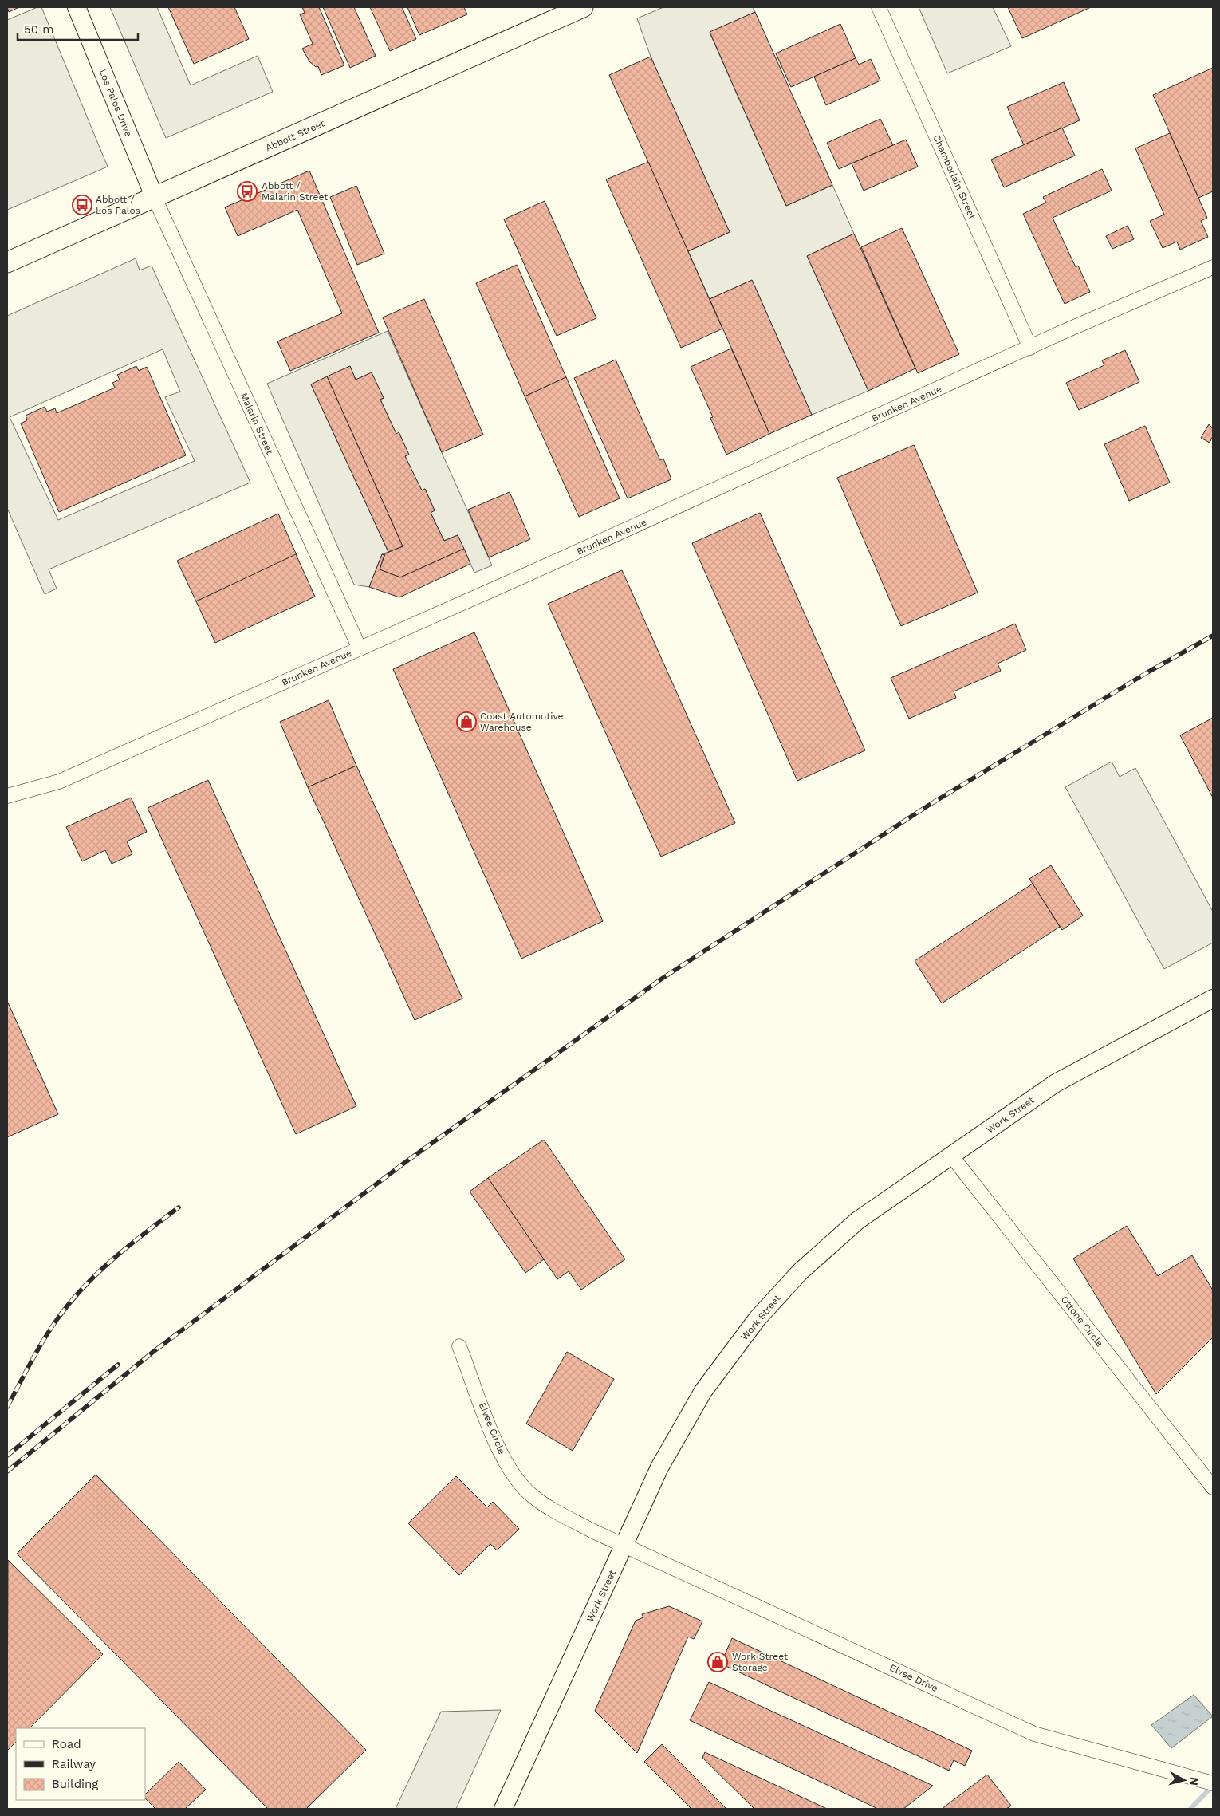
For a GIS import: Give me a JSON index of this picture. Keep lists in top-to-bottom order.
{
  "streets": {
    "main road": ["Abbott Street"],
    "street": [
      "Los Palos Drive",
      "Chamberlain Street",
      "Brunken Avenue",
      "Malarin Street",
      "Work Street",
      "Ottone Circle",
      "Elvee Circle",
      "Elvee Drive"
    ]
  },
  "crossings": [
    ["Los Palos Drive", "Abbott Street"],
    ["Los Palos Drive", "Malarin Street"],
    ["Abbott Street", "Malarin Street"],
    ["Chamberlain Street", "Brunken Avenue"],
    ["Brunken Avenue", "Malarin Street"],
    ["Work Street", "Ottone Circle"],
    ["Work Street", "Elvee Circle"],
    ["Work Street", "Elvee Drive"],
    ["Elvee Circle", "Elvee Drive"]
  ],
  "places": {
    "bus stop": ["Abbott / Malarin Street", "Abbott / Los Palos"],
    "shop": ["Coast Automotive Warehouse", "Work Street Storage"]
  },
  "legend": ["Road", "Railway", "Building"],
  "scale_bar": "50 m",
  "north": "right"
}
